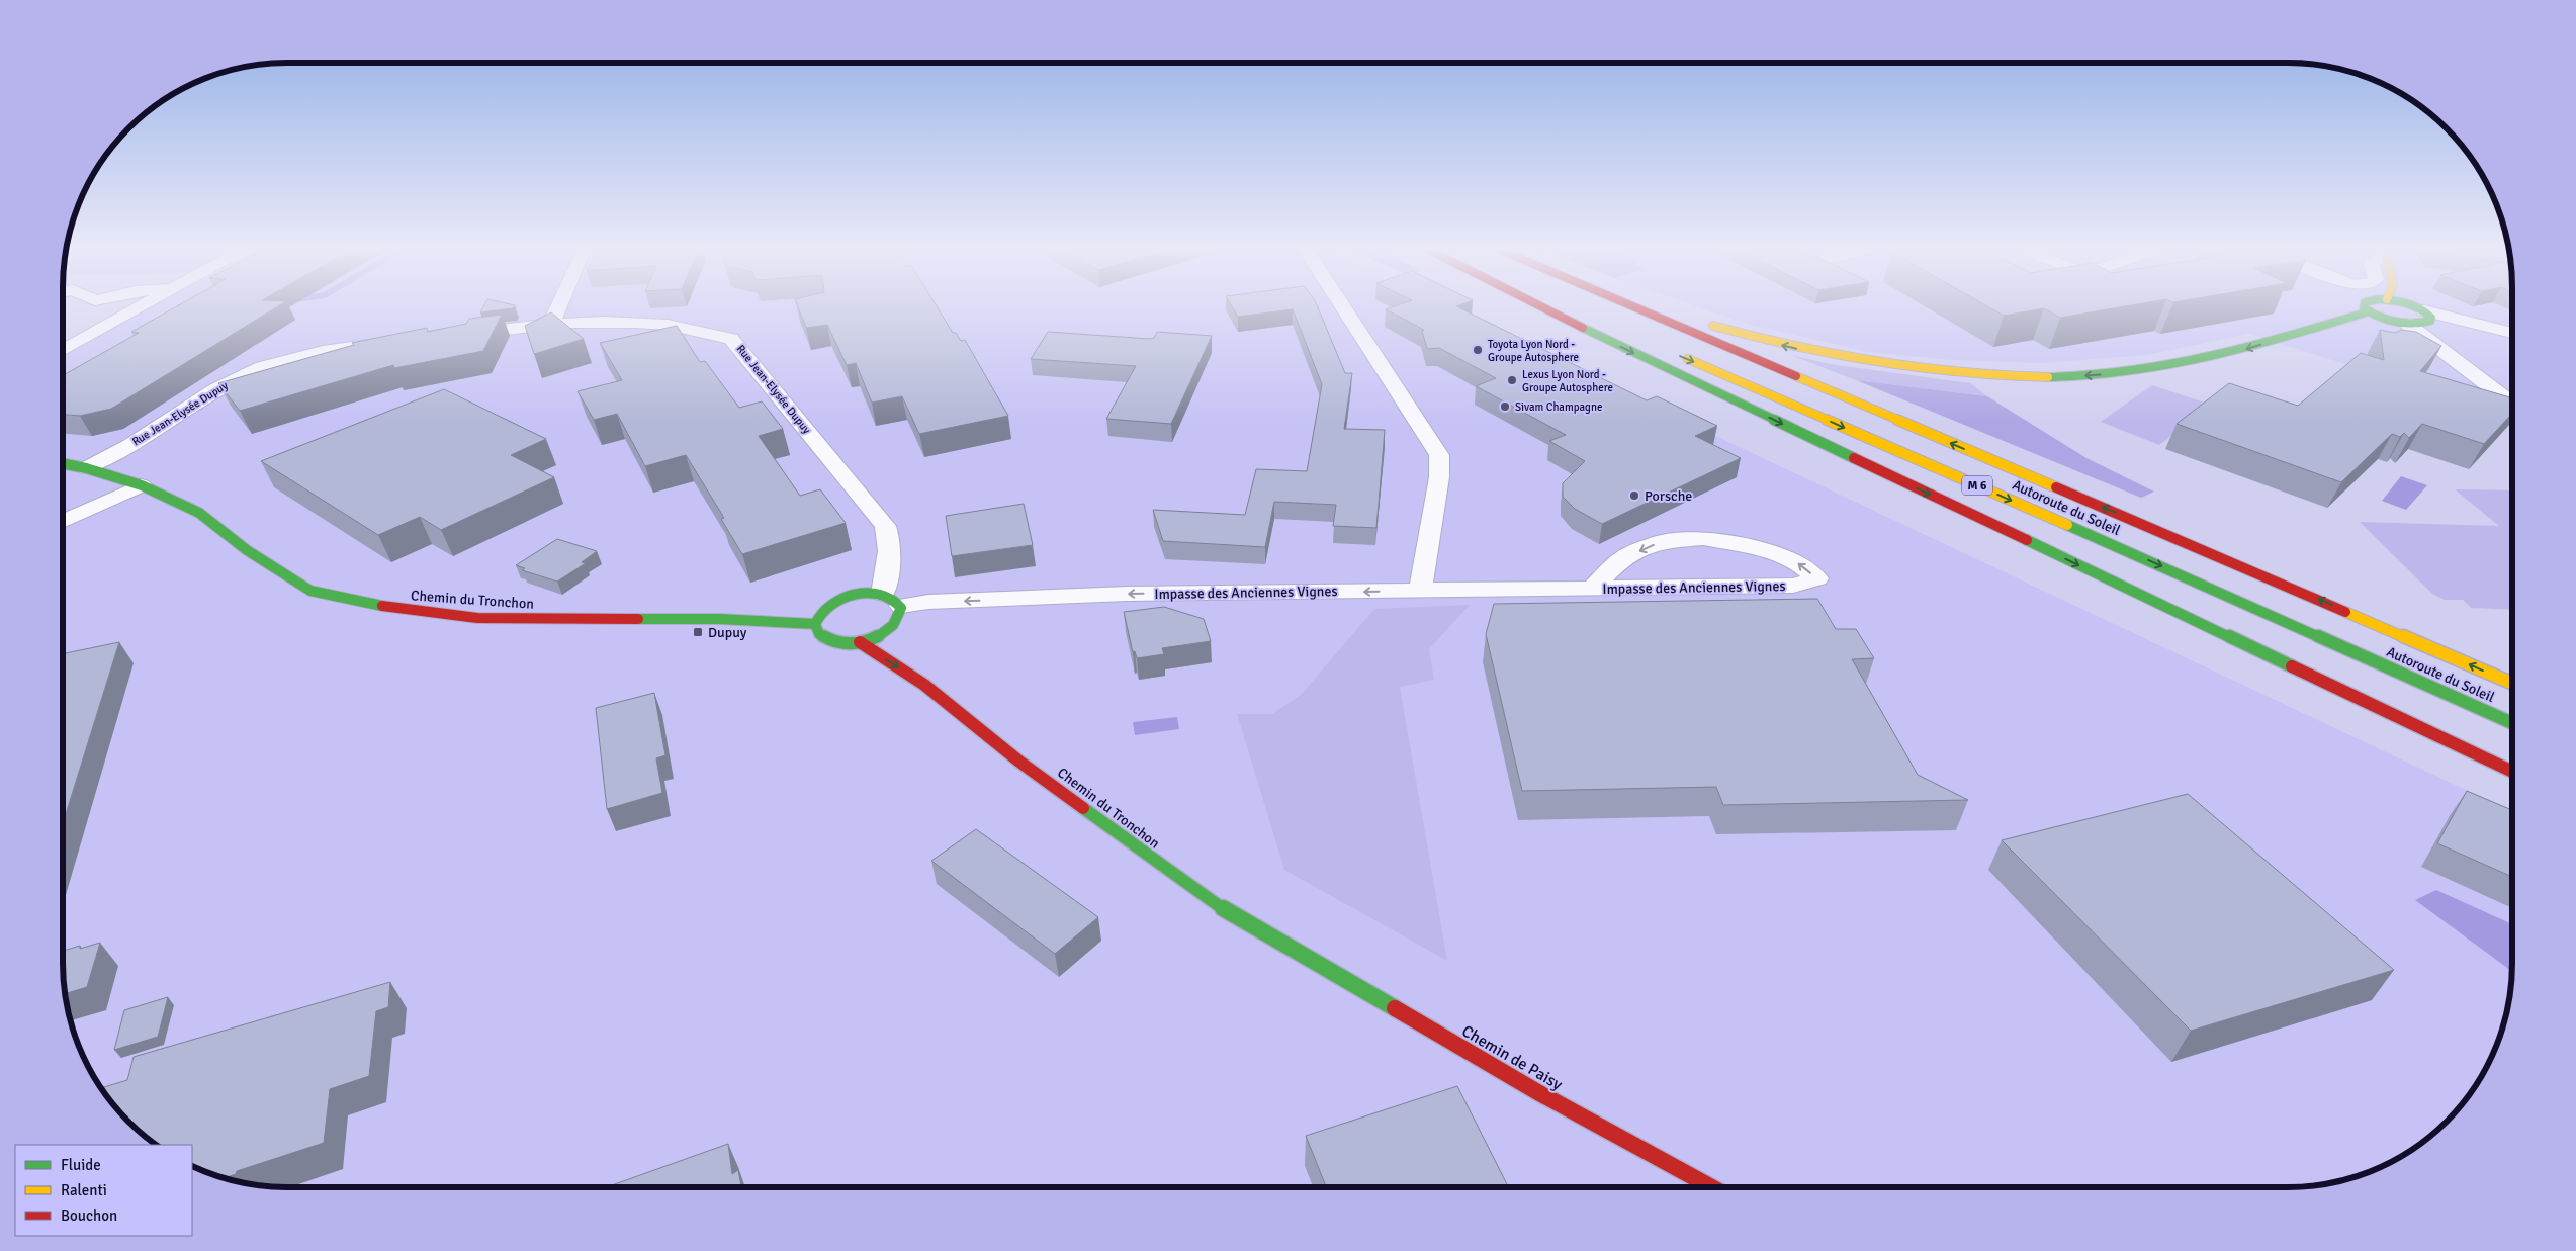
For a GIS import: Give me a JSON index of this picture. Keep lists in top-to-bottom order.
{
  "streets": {
    "main road": [
      "M 6",
      "Autoroute du Soleil",
      "Chemin du Tronchon",
      "Chemin de Paisy"
    ],
    "street": ["Rue Jean-Elysée Dupuy", "Impasse des Anciennes Vignes"]
  },
  "crossings": [
    ["Rue Jean-Elysée Dupuy", "Impasse des Anciennes Vignes"],
    ["Rue Jean-Elysée Dupuy", "Chemin du Tronchon"],
    ["Chemin du Tronchon", "Chemin de Paisy"]
  ],
  "places": {
    "other": [
      "Toyota Lyon Nord - Groupe Autosphere",
      "Lexus Lyon Nord - Groupe Autosphere",
      "Sivam Champagne",
      "Porsche"
    ],
    "transit": ["Dupuy"]
  },
  "legend": ["Fluide", "Ralenti", "Bouchon"]
}
